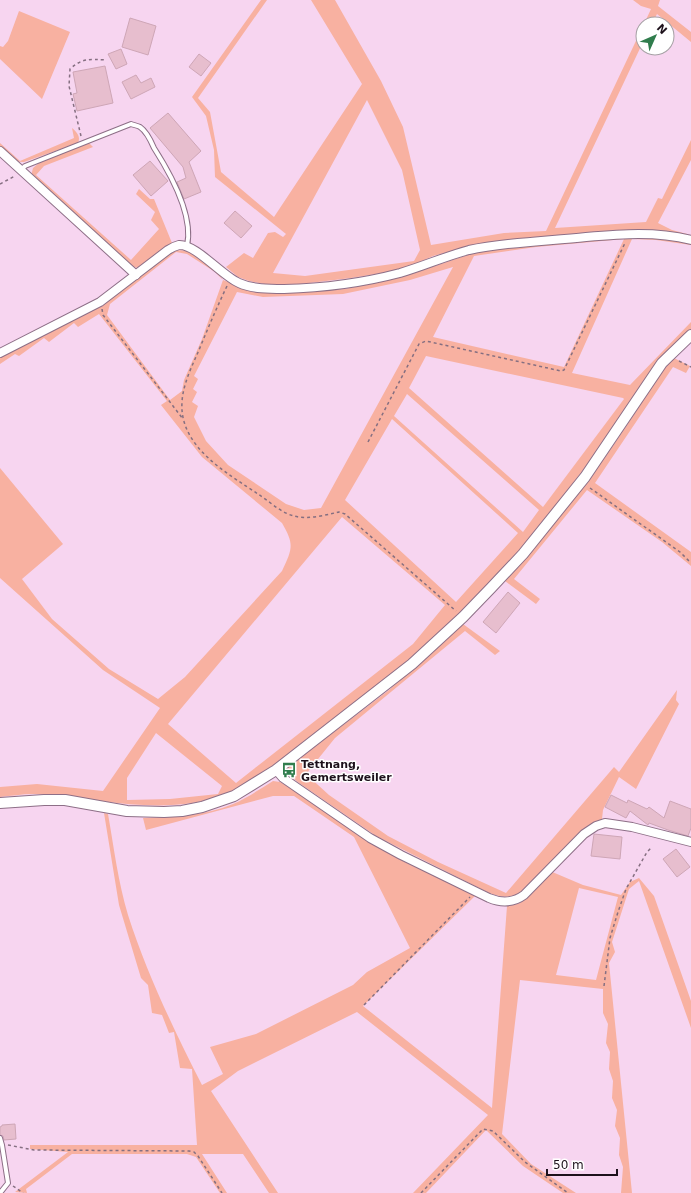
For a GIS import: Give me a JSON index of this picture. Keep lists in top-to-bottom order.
{
  "places": {
    "bus stop": ["Tettnang, Gemertsweiler"]
  },
  "scale_bar": "50 m",
  "north": "top right"
}
